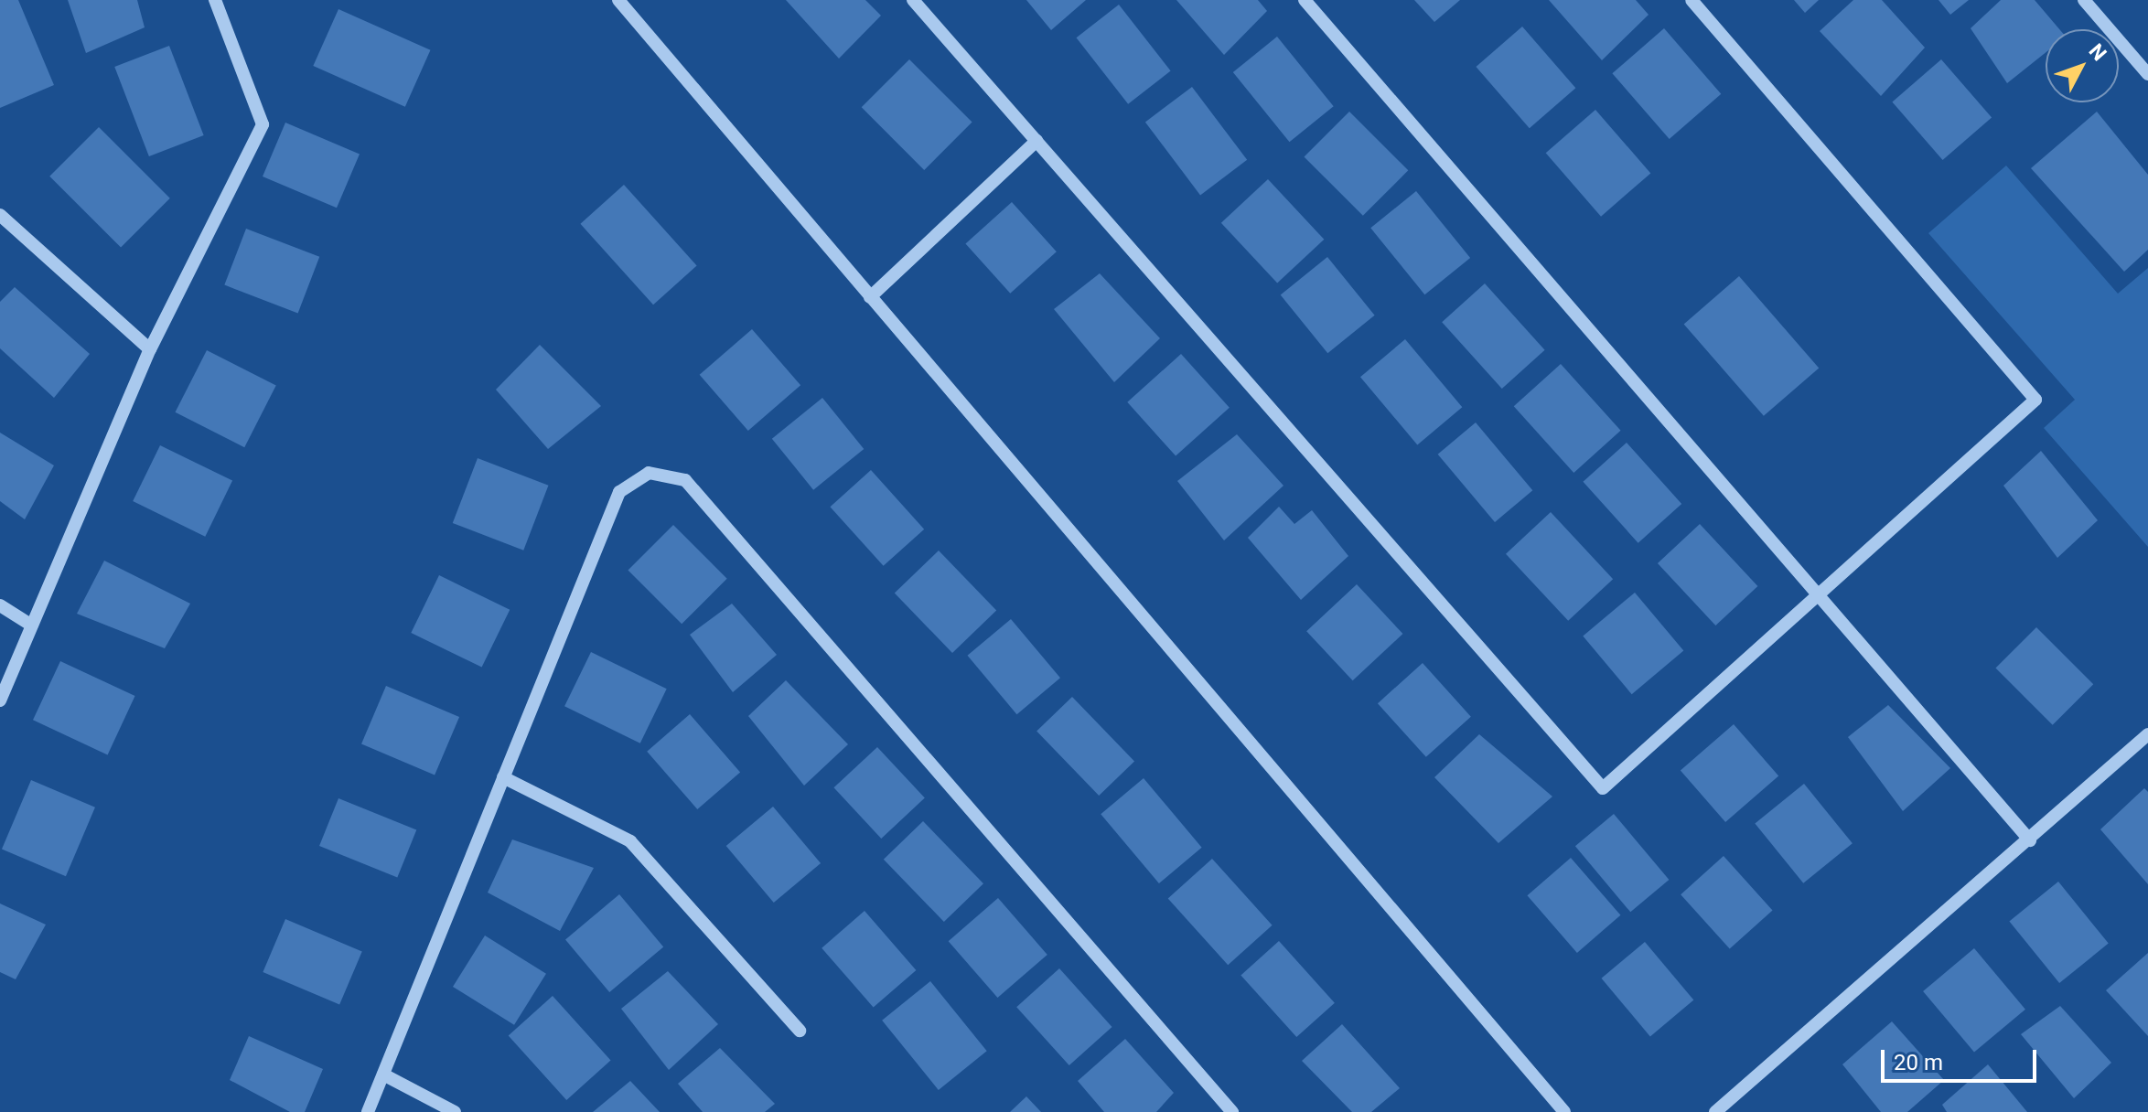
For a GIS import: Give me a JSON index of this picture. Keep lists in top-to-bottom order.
{
  "scale_bar": "20 m",
  "north": "top right"
}
